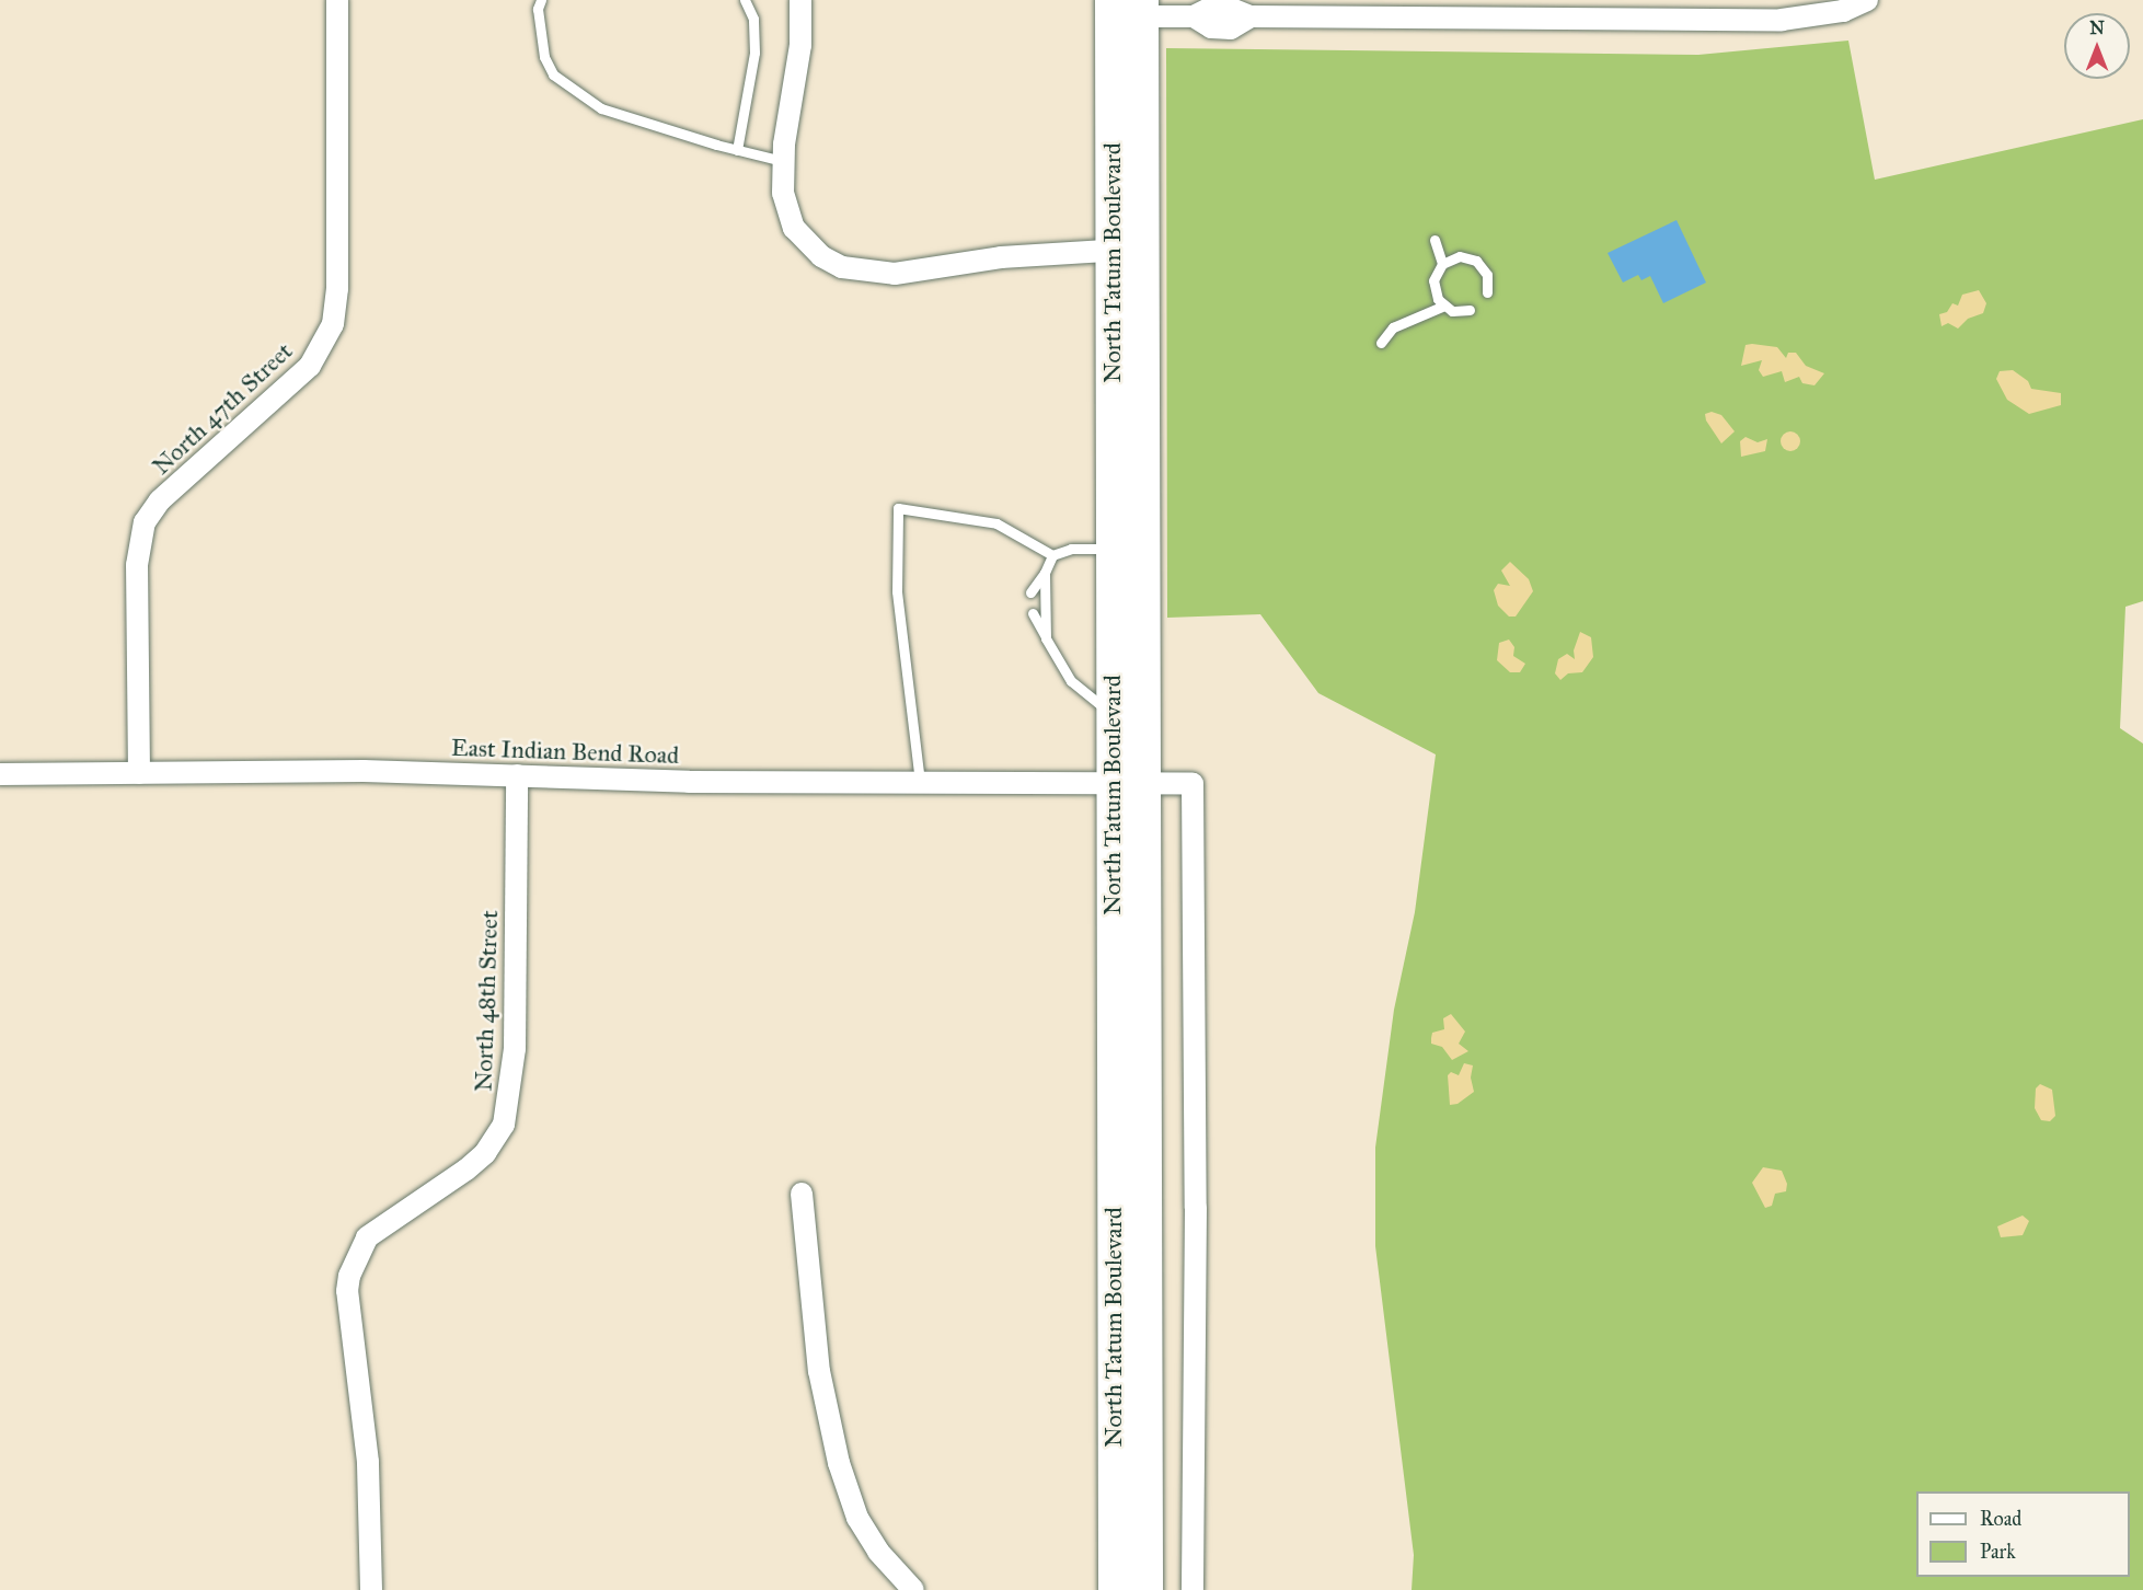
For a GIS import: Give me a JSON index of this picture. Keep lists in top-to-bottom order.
{
  "streets": {
    "main road": ["North Tatum Boulevard"],
    "street": ["North 47th Street", "East Indian Bend Road", "North 48th Street"]
  },
  "crossings": [
    ["North Tatum Boulevard", "East Indian Bend Road"],
    ["North 47th Street", "East Indian Bend Road"],
    ["East Indian Bend Road", "North 48th Street"]
  ],
  "legend": ["Road", "Park"],
  "north": "top"
}
